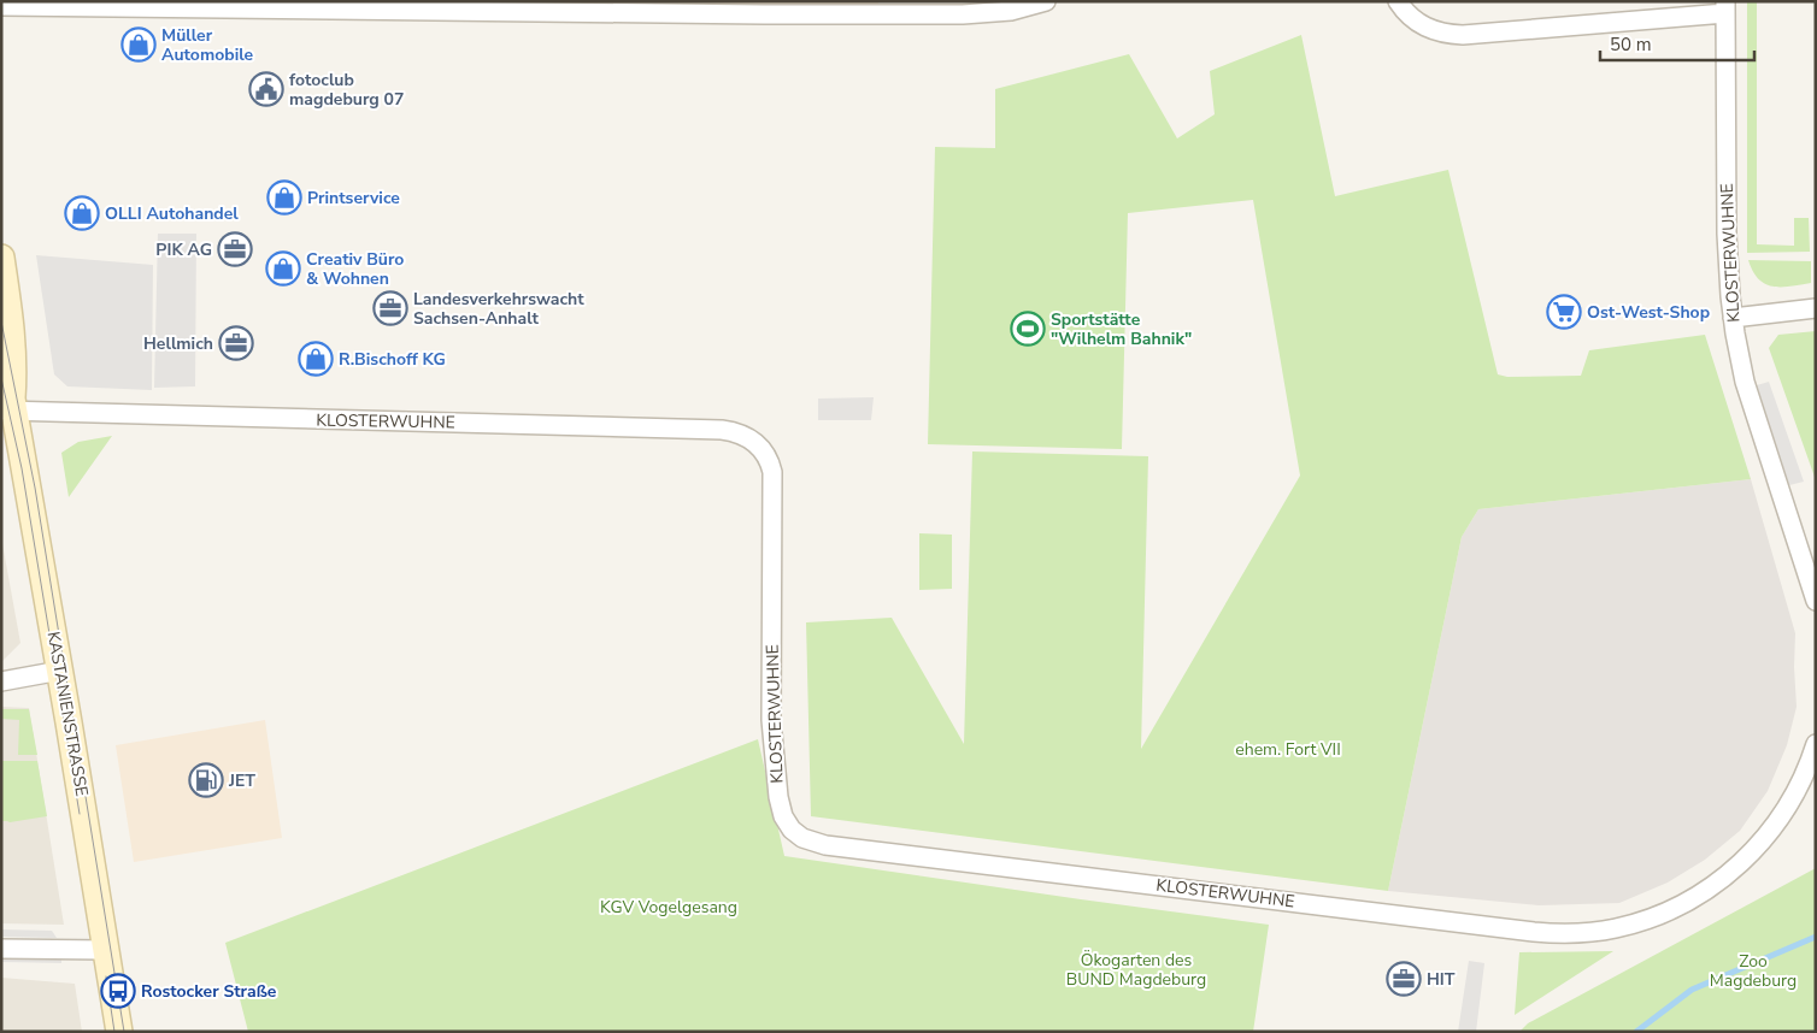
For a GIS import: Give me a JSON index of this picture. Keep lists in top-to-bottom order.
{
  "streets": {
    "main road": ["KASTANIENSTRASSE"],
    "street": ["KLOSTERWUHNE"]
  },
  "crossings": [
    ["KLOSTERWUHNE", "KASTANIENSTRASSE"]
  ],
  "parks": [
    "ehem. Fort VII",
    "KGV Vogelgesang",
    "Ökogarten des BUND Magdeburg",
    "Zoo Magdeburg"
  ],
  "places": {
    "shop": [
      "Müller Automobile",
      "Printservice",
      "OLLI Autohandel",
      "Creativ Büro & Wohnen",
      "R.Bischoff KG"
    ],
    "public building": ["fotoclub magdeburg 07"],
    "office": [
      "PIK AG",
      "Landesverkehrswacht Sachsen-Anhalt",
      "Hellmich",
      "HIT"
    ],
    "supermarket": ["Ost-West-Shop"],
    "sports": ["Sportstätte \"Wilhelm Bahnik\""],
    "fuel station": ["JET"],
    "bus stop": ["Rostocker Straße"]
  },
  "scale_bar": "50 m"
}
